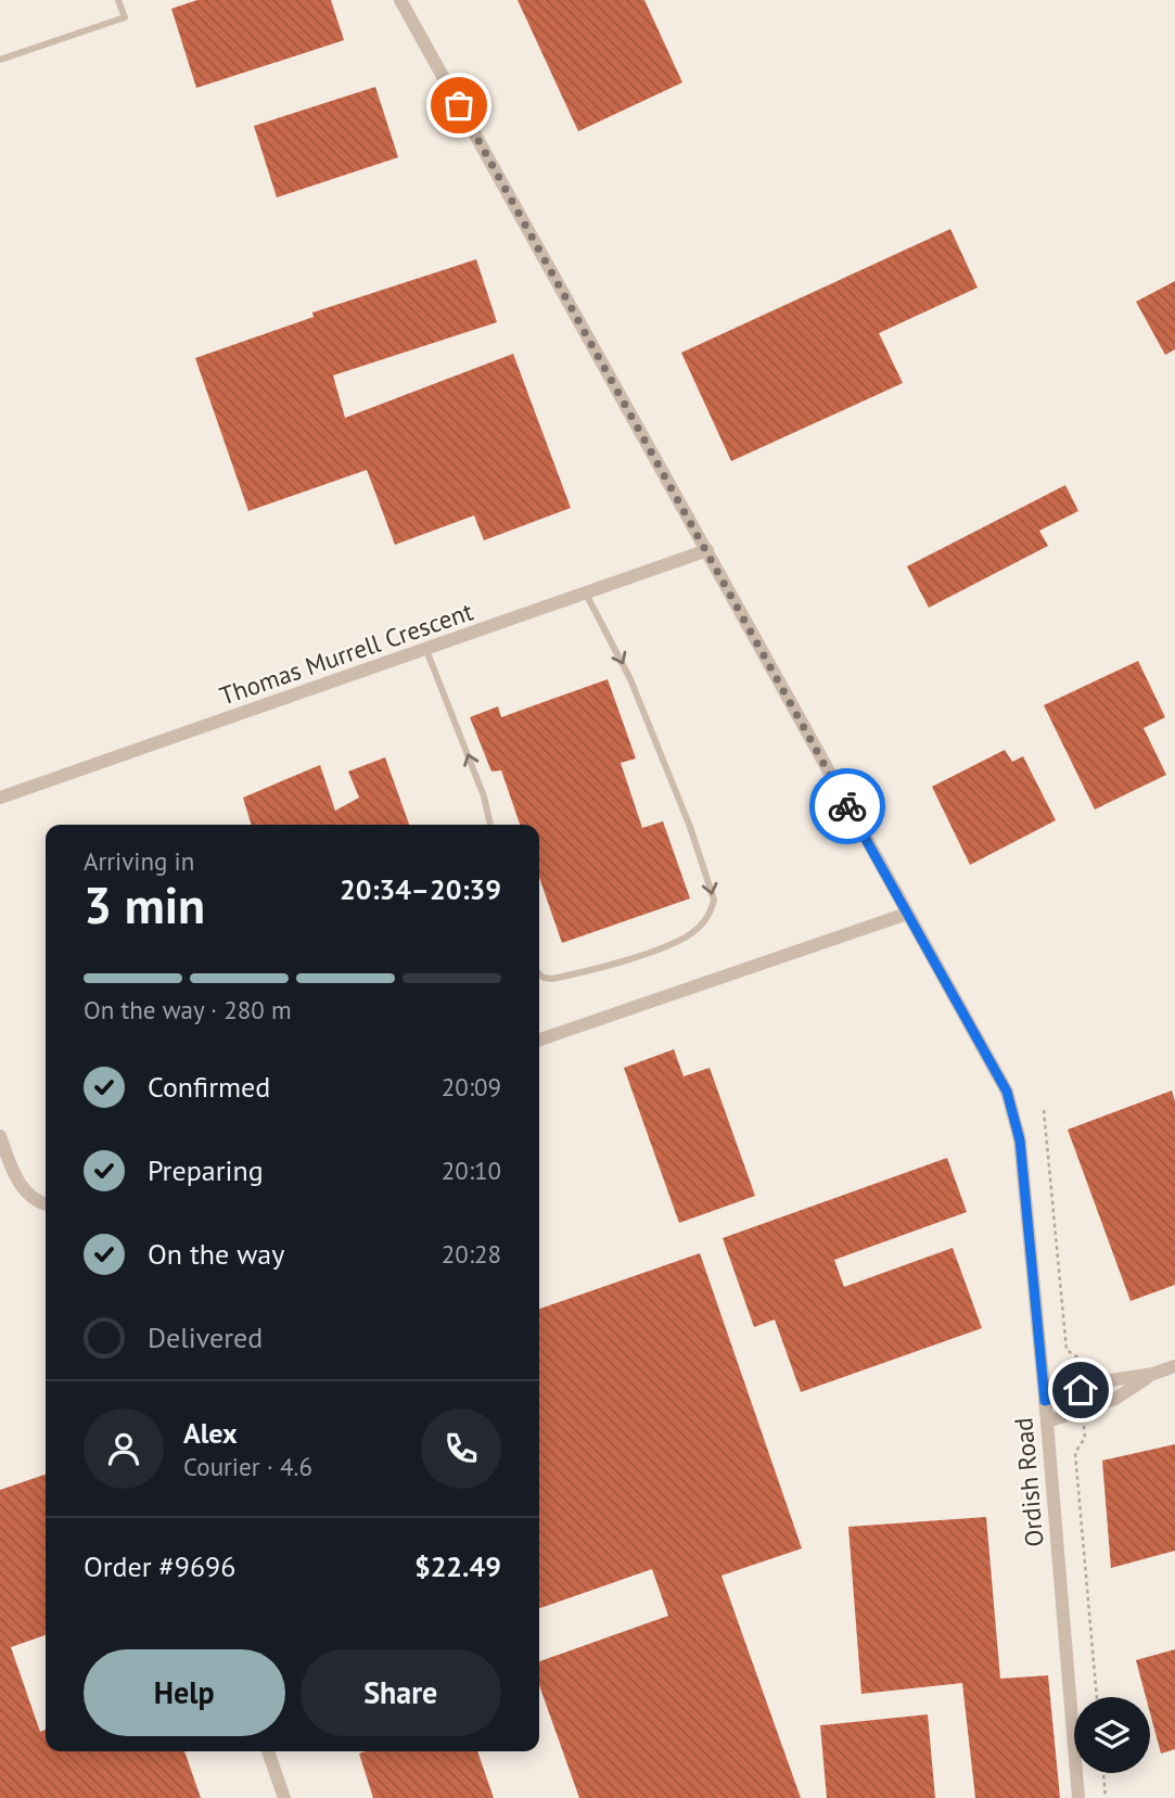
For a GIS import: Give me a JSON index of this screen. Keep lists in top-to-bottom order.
{
  "streets": {
    "street": ["Thomas Murrell Crescent", "Ordish Road"]
  },
  "crossings": [
    ["Thomas Murrell Crescent", "Ordish Road"]
  ],
  "page": {
    "heading": ["3 min", "Arriving in", "20:34–20:39"],
    "panel": [
      "Alex",
      "Courier · 4.6",
      "Order #9696",
      "$22.49"
    ],
    "bar": "On the way · 280 m",
    "list": [
      ["Confirmed", "20:09"],
      ["Preparing", "20:10"],
      ["On the way", "20:28"],
      "Delivered"
    ],
    "buttons": ["Help", "Share"]
  }
}
